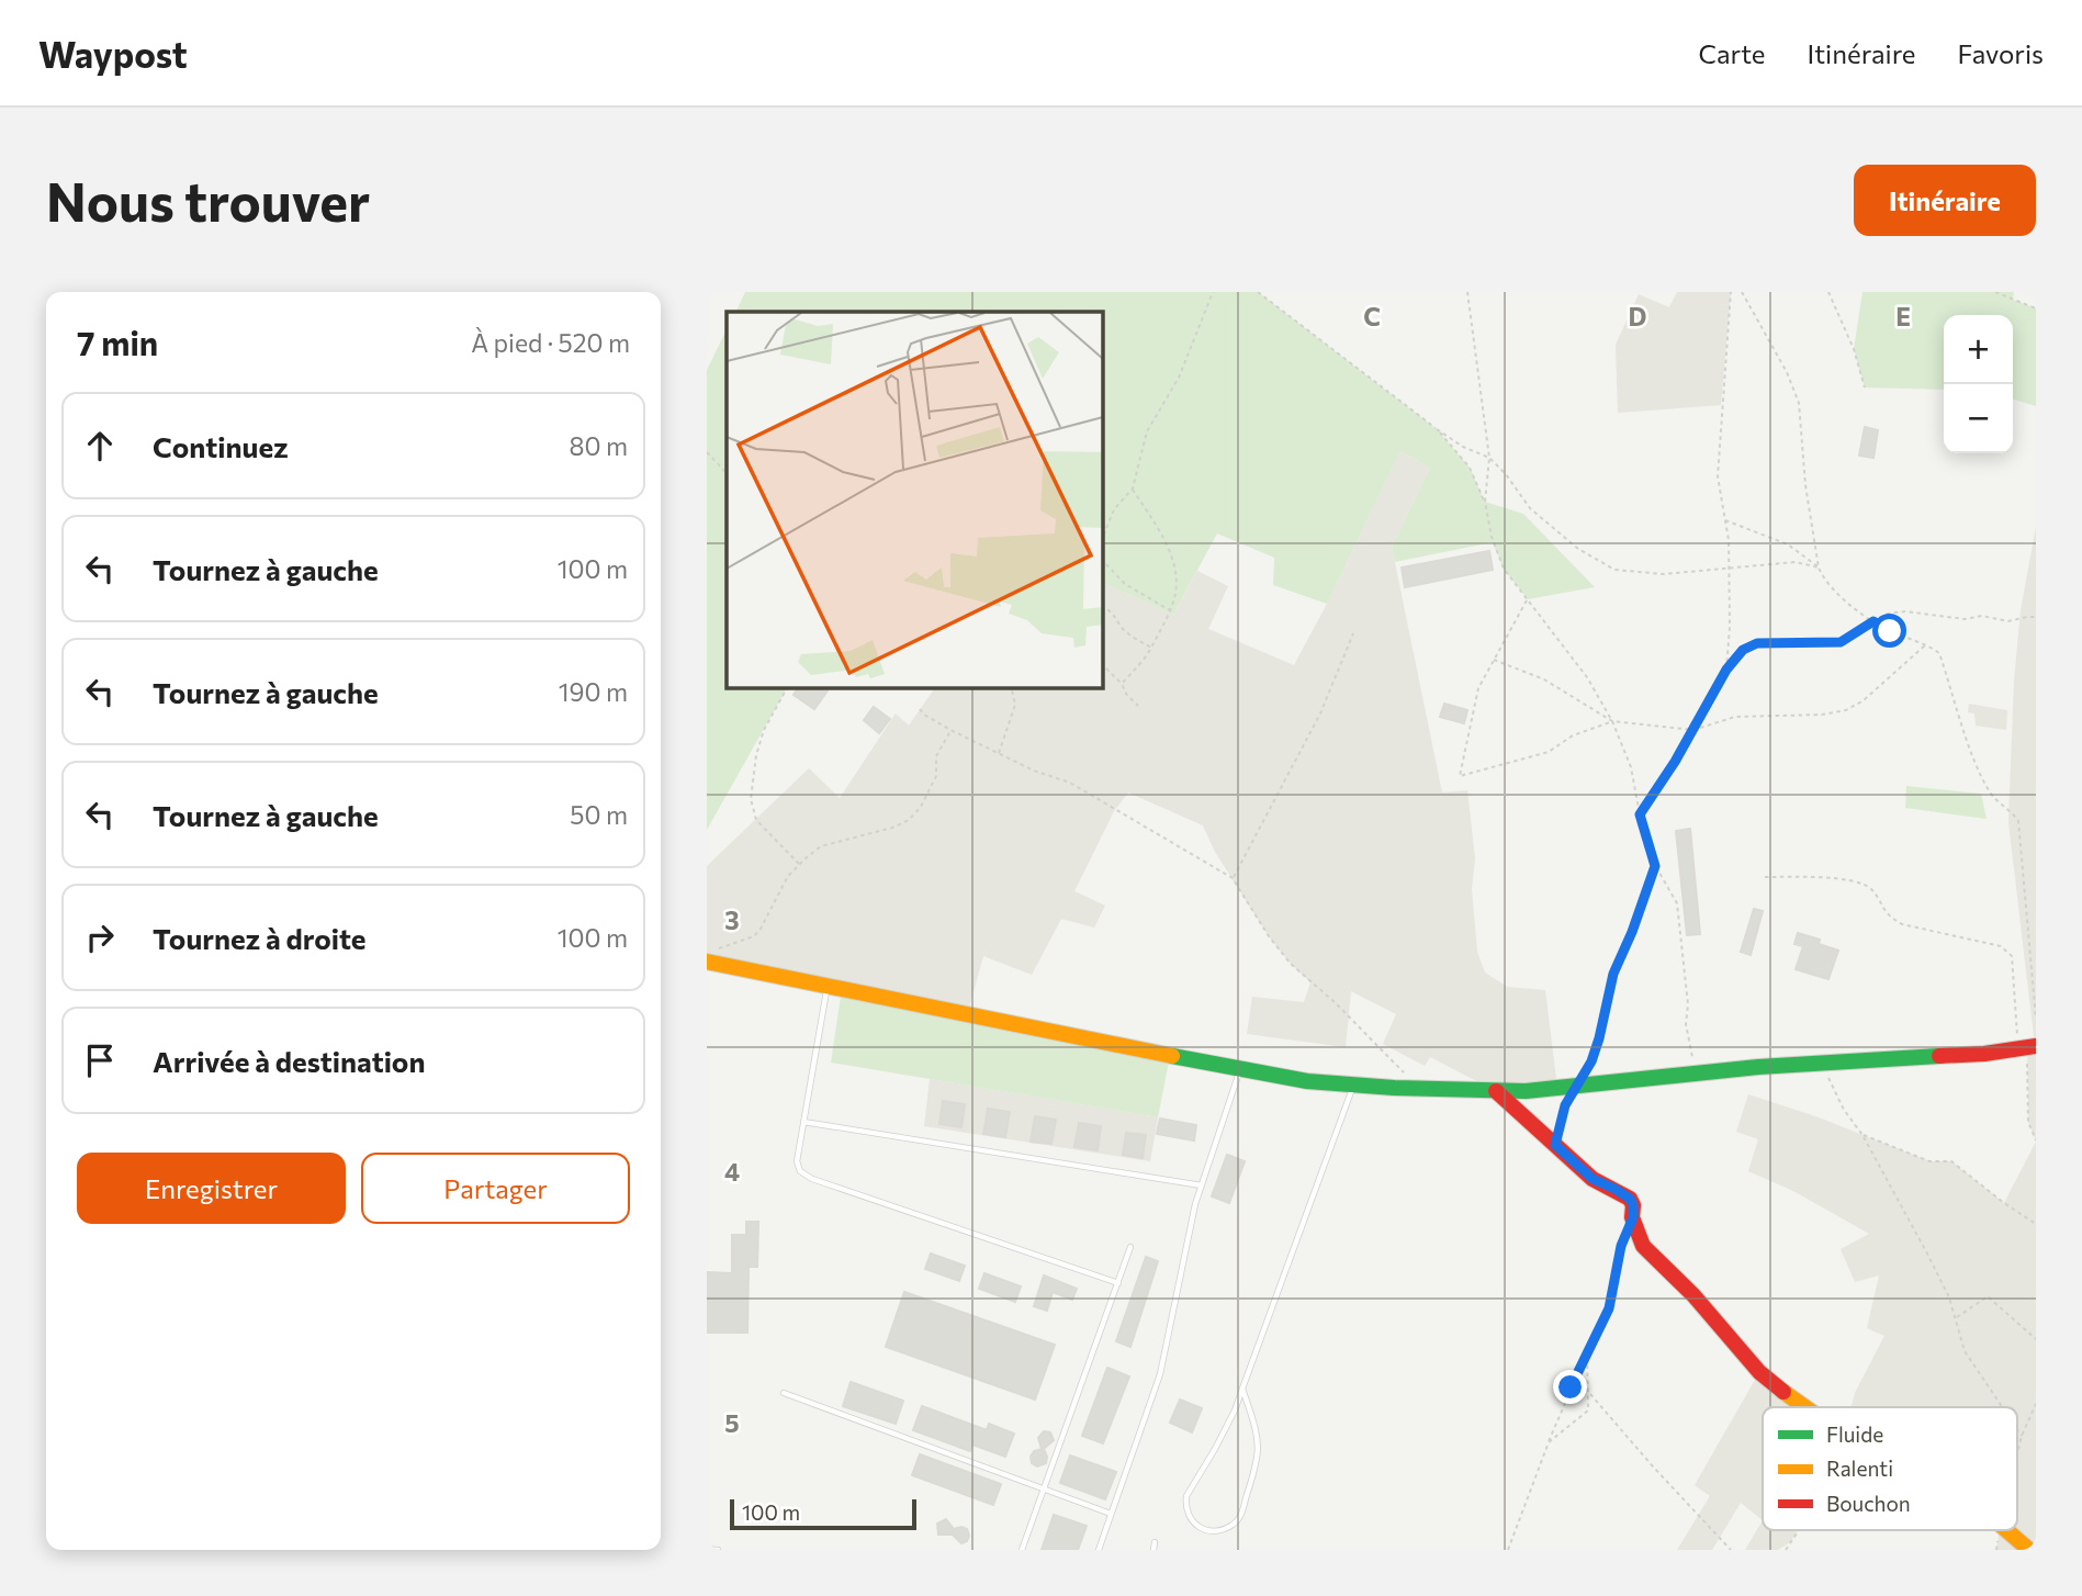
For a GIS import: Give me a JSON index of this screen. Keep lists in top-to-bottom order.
{
  "legend": ["Fluide", "Ralenti", "Bouchon"],
  "scale_bar": "100 m",
  "page": {
    "header": "Waypost",
    "nav": ["Carte", "Itinéraire", "Favoris"],
    "buttons": [
      "Itinéraire",
      ["Enregistrer", "Partager"]
    ],
    "title": "Nous trouver",
    "heading": ["7 min", "À pied · 520 m"],
    "map_buttons": ["+", "−"],
    "list": [
      ["Continuez", "80 m"],
      ["Tournez à gauche", "100 m"],
      ["Tournez à gauche", "190 m"],
      ["Tournez à gauche", "50 m"],
      ["Tournez à droite", "100 m"],
      "Arrivée à destination"
    ],
    "scale": "100 m"
  },
  "grid": {
    "columns": ["C", "D", "E"],
    "rows": ["3", "4", "5"]
  }
}
